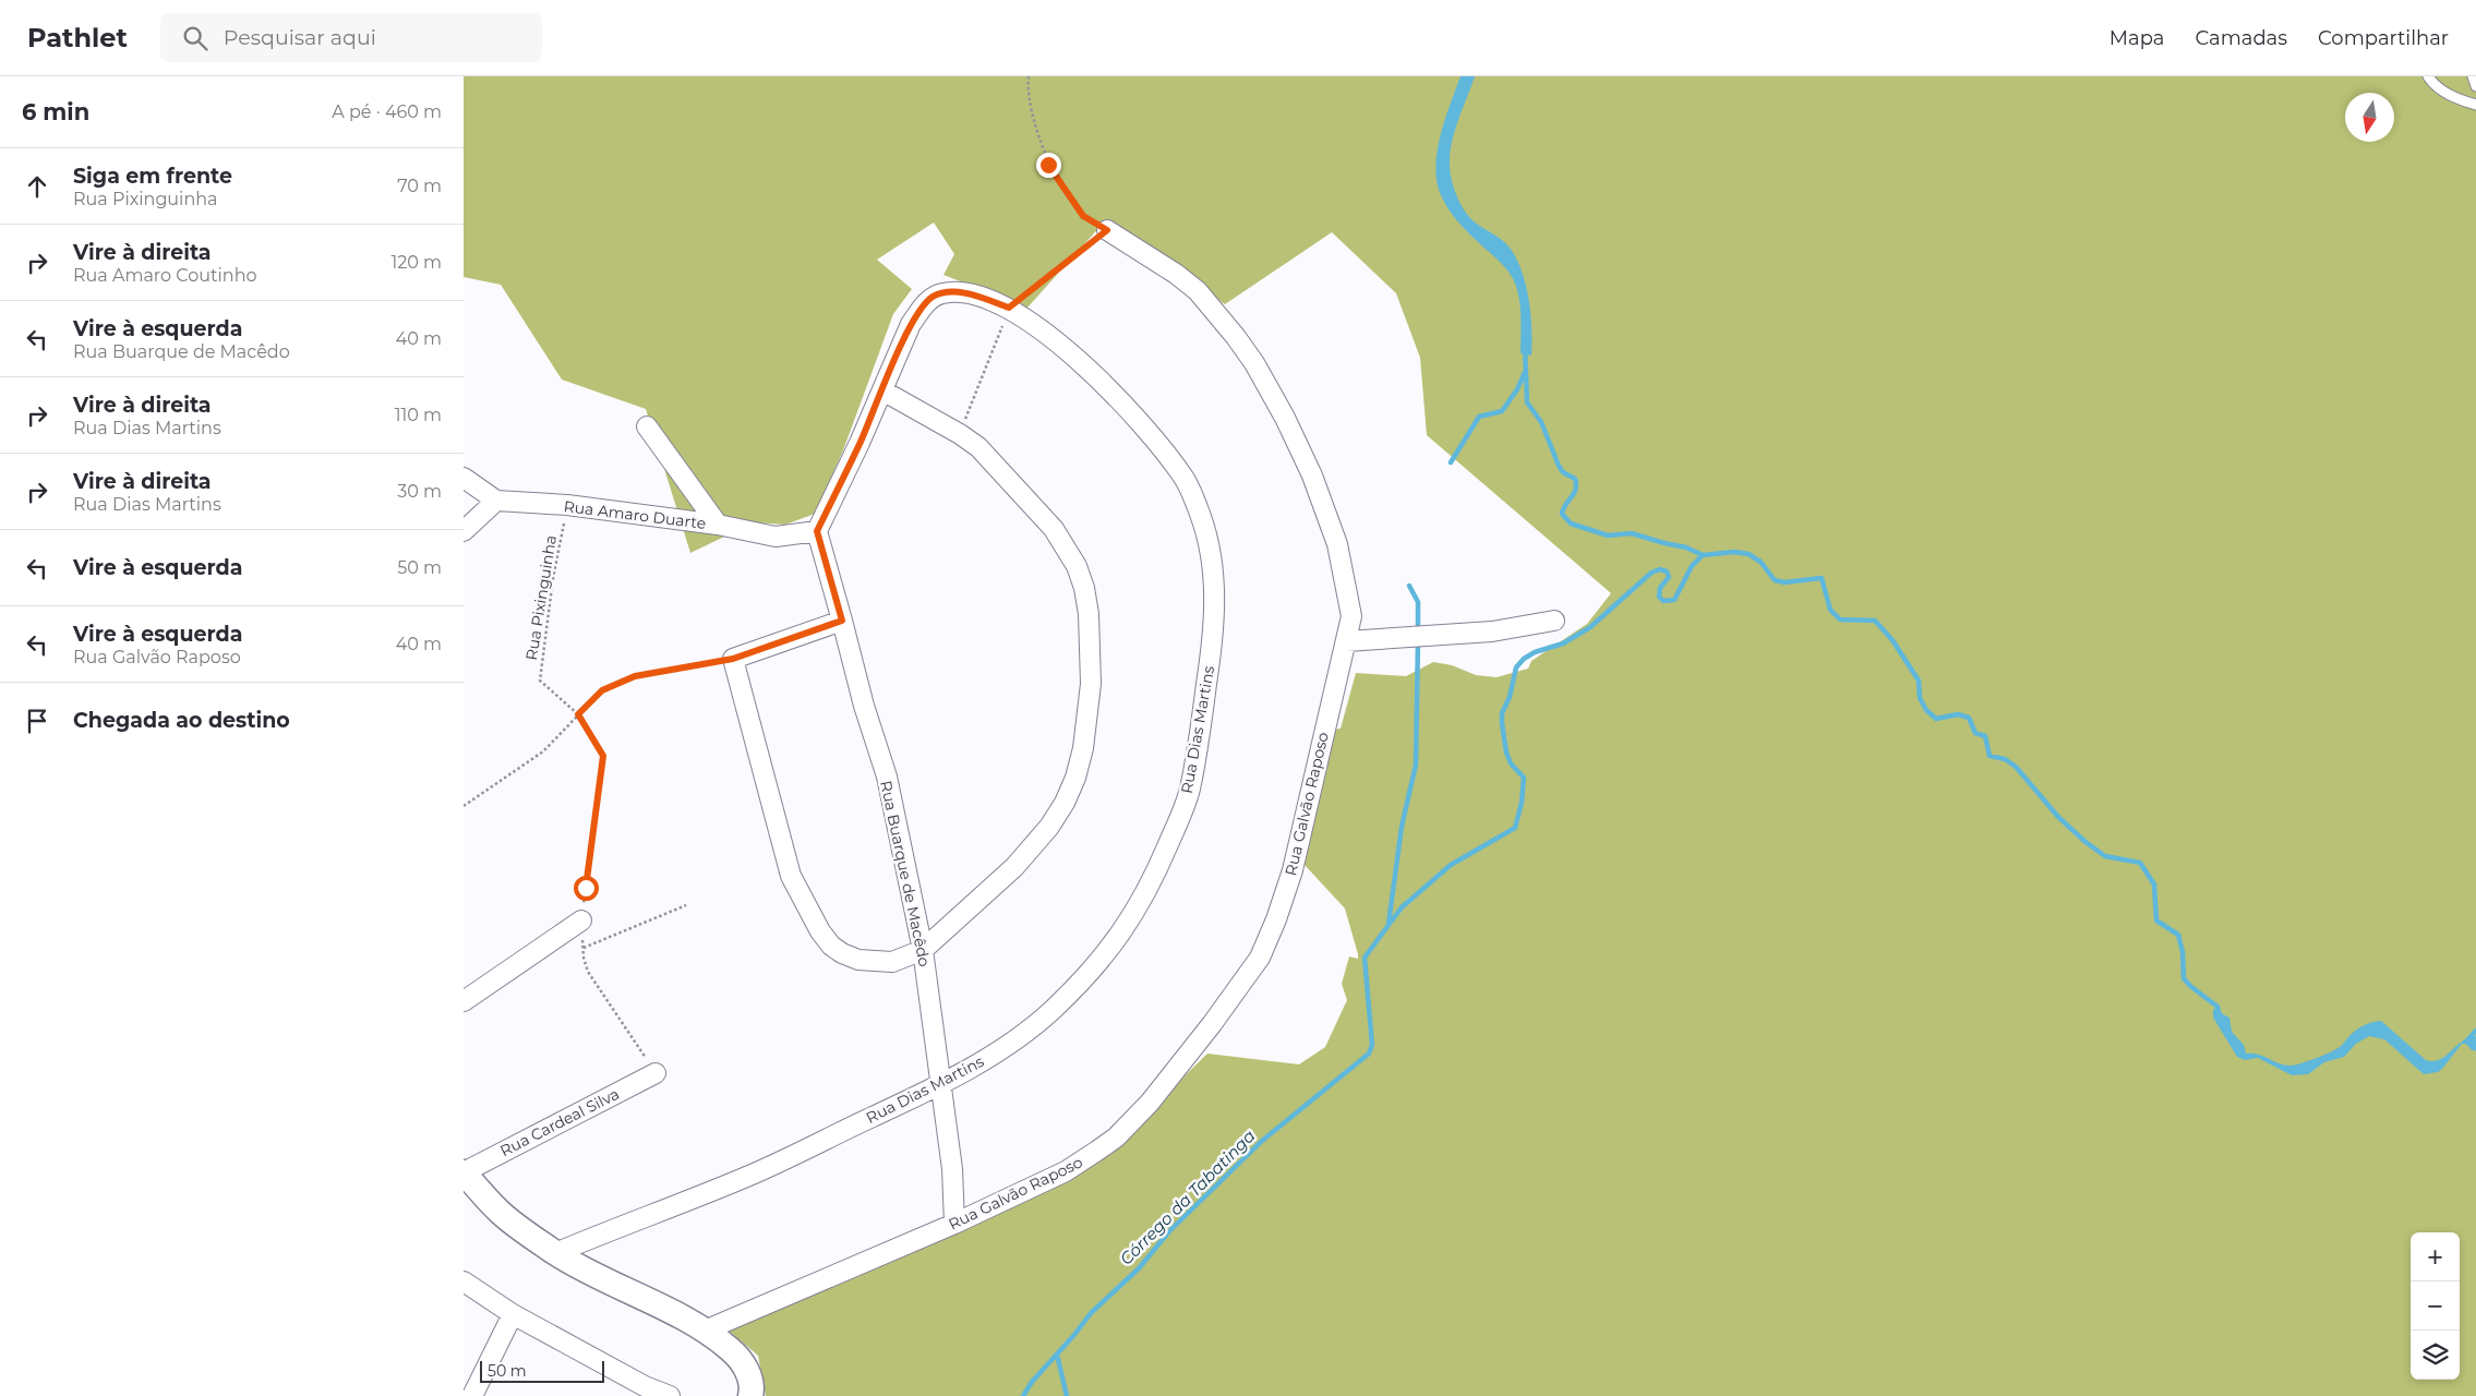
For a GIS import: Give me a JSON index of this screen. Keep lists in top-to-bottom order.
{
  "streets": {
    "street": [
      "Rua Amaro Duarte",
      "Rua Dias Martins",
      "Rua Galvão Raposo",
      "Rua Buarque de Macêdo",
      "Rua Cardeal Silva"
    ],
    "path": ["Rua Pixinguinha"]
  },
  "crossings": [
    ["Rua Amaro Duarte", "Rua Pixinguinha"],
    ["Rua Amaro Duarte", "Rua Dias Martins"],
    ["Rua Amaro Duarte", "Rua Buarque de Macêdo"],
    ["Rua Pixinguinha", "Rua Cardeal Silva"],
    ["Rua Dias Martins", "Rua Buarque de Macêdo"],
    ["Rua Galvão Raposo", "Rua Buarque de Macêdo"]
  ],
  "water": ["Córrego da Tabatinga"],
  "scale_bar": "50 m",
  "north": "bottom",
  "page": {
    "header": "Pathlet",
    "search": "Pesquisar aqui",
    "nav": ["Mapa", "Camadas", "Compartilhar"],
    "heading": ["6 min", "A pé · 460 m"],
    "list": [
      ["Siga em frente", "Rua Pixinguinha", "70 m"],
      ["Vire à direita", "Rua Amaro Coutinho", "120 m"],
      ["Vire à esquerda", "Rua Buarque de Macêdo", "40 m"],
      ["Vire à direita", "Rua Dias Martins", "110 m"],
      ["Vire à direita", "Rua Dias Martins", "30 m"],
      ["Vire à esquerda", "50 m"],
      ["Vire à esquerda", "Rua Galvão Raposo", "40 m"],
      "Chegada ao destino"
    ],
    "map_buttons": ["+", "−"],
    "scale": "50 m"
  }
}
